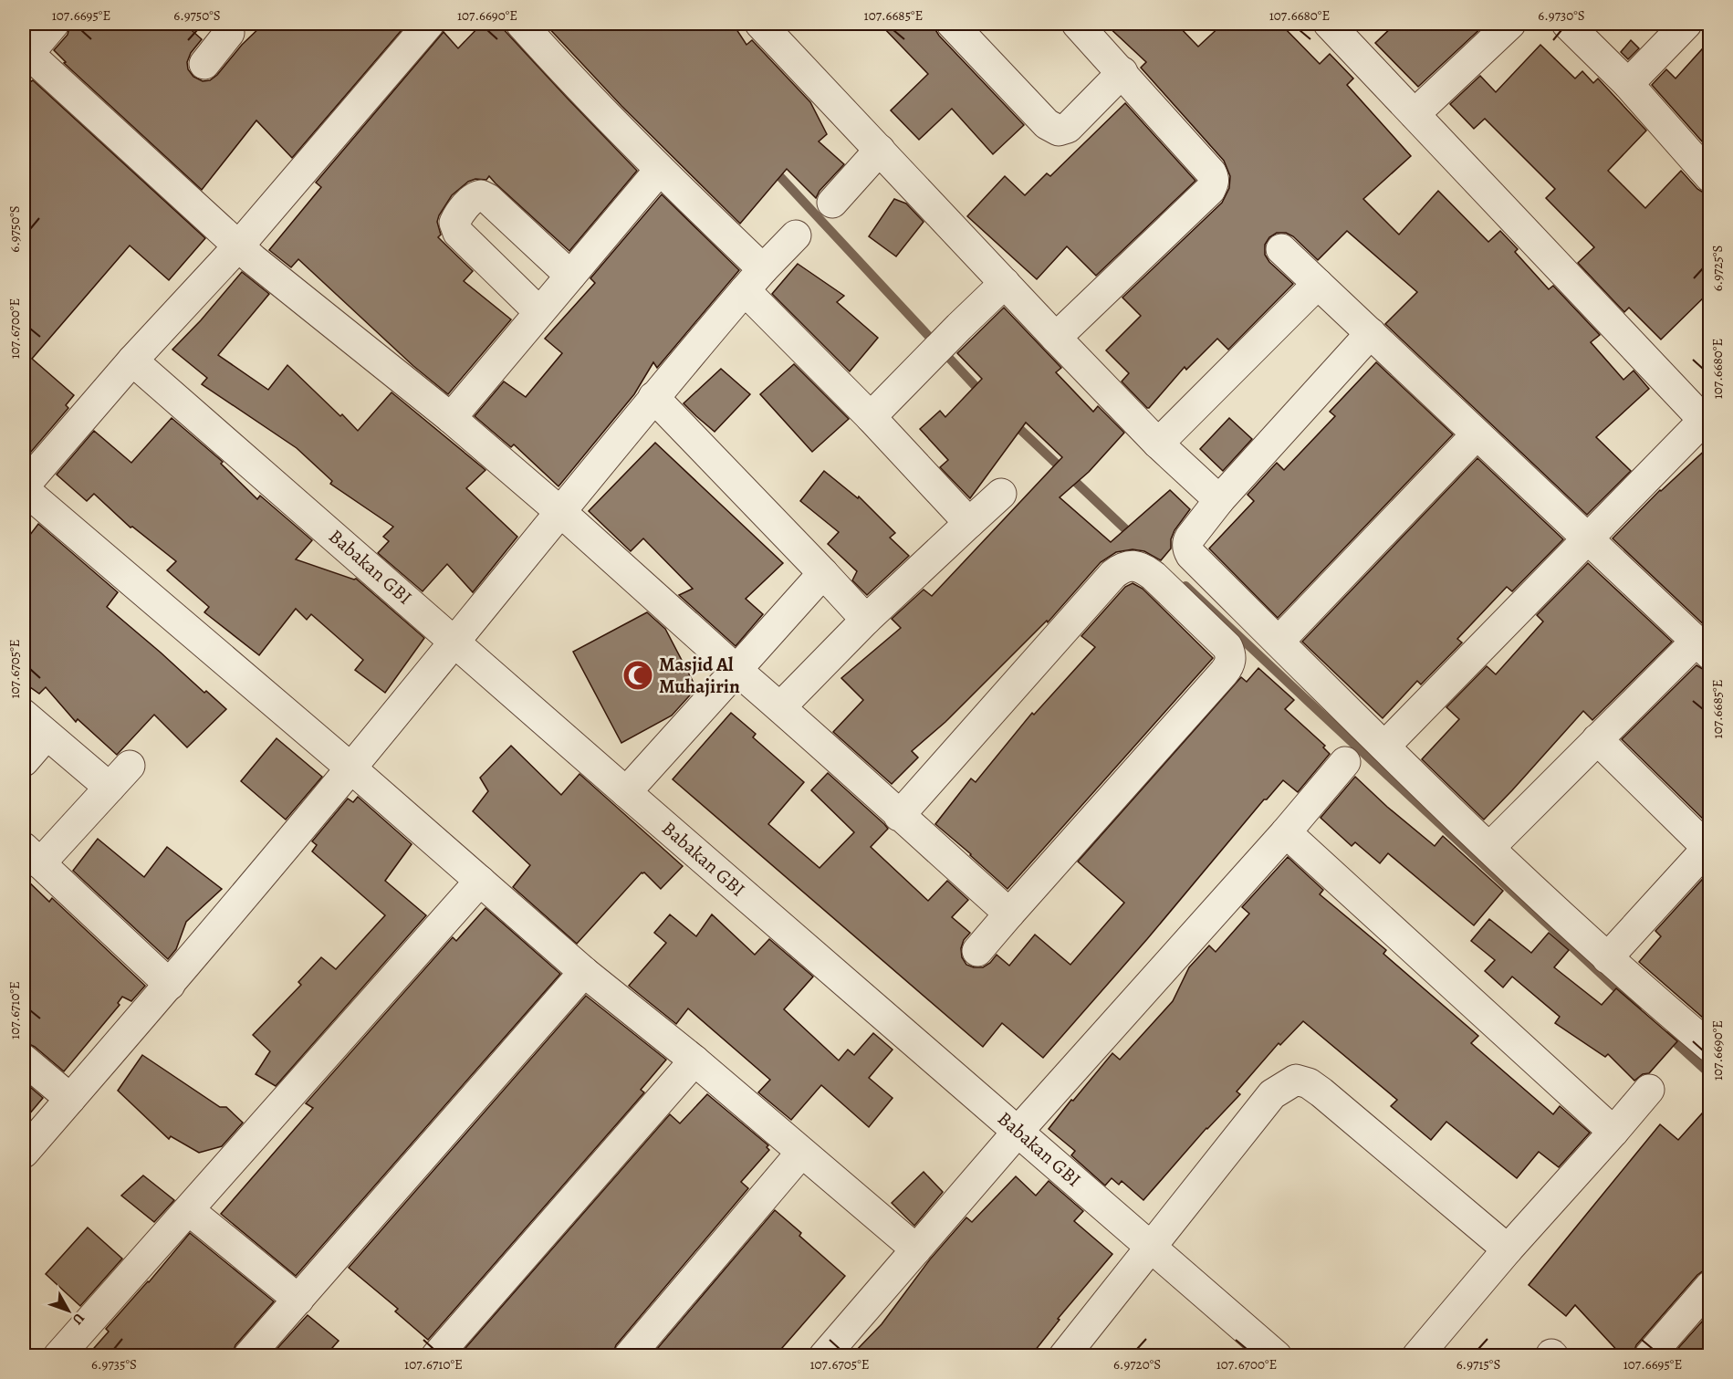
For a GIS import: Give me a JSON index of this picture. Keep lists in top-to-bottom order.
{
  "streets": {
    "street": ["Babakan GBI"]
  },
  "places": {
    "mosque": ["Masjid Al Muhajirin"]
  },
  "north": "bottom right",
  "coordinates": [
    "107.6695°E",
    "6.9750°S",
    "107.6690°E",
    "107.6685°E",
    "107.6680°E",
    "6.9730°S",
    "6.9725°S",
    "107.6700°E",
    "107.6705°E",
    "107.6710°E",
    "6.9735°S",
    "6.9720°S",
    "6.9715°S"
  ]
}
